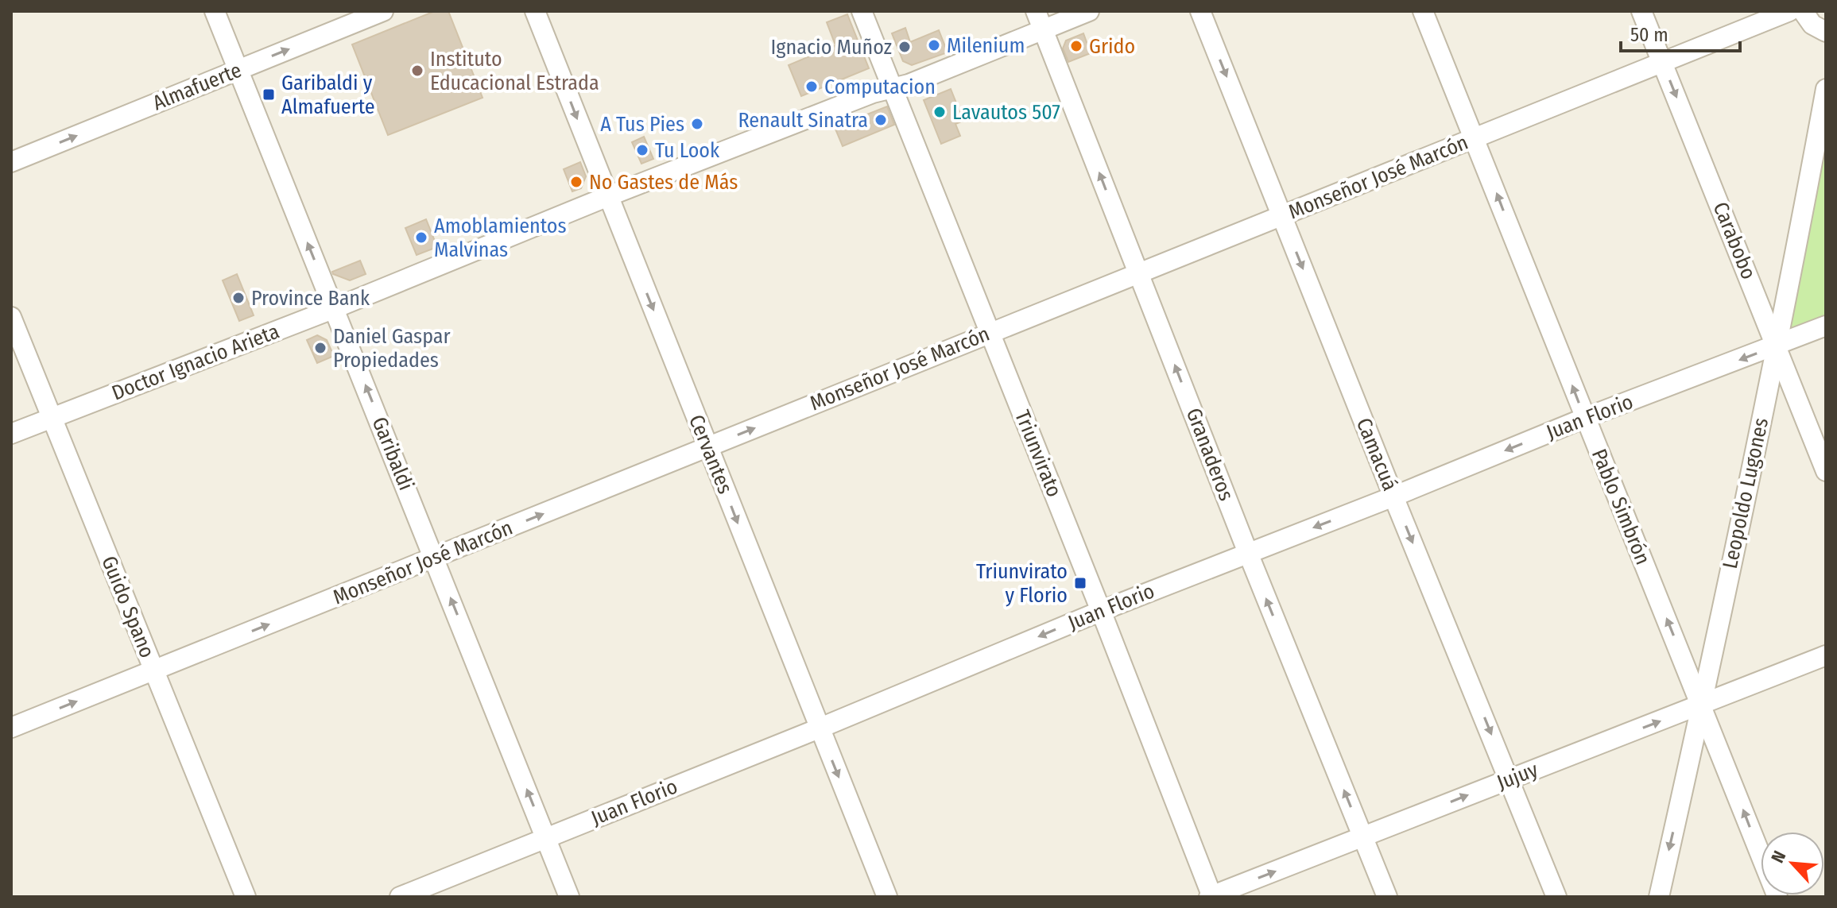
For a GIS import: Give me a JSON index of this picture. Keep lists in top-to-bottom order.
{
  "streets": {
    "street": [
      "Almafuerte",
      "Monseñor José Marcón",
      "Carabobo",
      "Doctor Ignacio Arieta",
      "Juan Florio",
      "Garibaldi",
      "Triunvirato",
      "Cervantes",
      "Granaderos",
      "Camacuá",
      "Leopoldo Lugones",
      "Pablo Simbrón",
      "Guido Spano",
      "Jujuy"
    ]
  },
  "crossings": [
    ["Almafuerte", "Garibaldi"],
    ["Monseñor José Marcón", "Carabobo"],
    ["Monseñor José Marcón", "Garibaldi"],
    ["Monseñor José Marcón", "Triunvirato"],
    ["Monseñor José Marcón", "Cervantes"],
    ["Monseñor José Marcón", "Granaderos"],
    ["Monseñor José Marcón", "Camacuá"],
    ["Monseñor José Marcón", "Pablo Simbrón"],
    ["Monseñor José Marcón", "Guido Spano"],
    ["Carabobo", "Juan Florio"],
    ["Carabobo", "Leopoldo Lugones"],
    ["Doctor Ignacio Arieta", "Garibaldi"],
    ["Doctor Ignacio Arieta", "Triunvirato"],
    ["Doctor Ignacio Arieta", "Cervantes"],
    ["Doctor Ignacio Arieta", "Granaderos"],
    ["Doctor Ignacio Arieta", "Guido Spano"],
    ["Juan Florio", "Garibaldi"],
    ["Juan Florio", "Triunvirato"],
    ["Juan Florio", "Cervantes"],
    ["Juan Florio", "Granaderos"],
    ["Juan Florio", "Camacuá"],
    ["Juan Florio", "Leopoldo Lugones"],
    ["Juan Florio", "Pablo Simbrón"],
    ["Triunvirato", "Jujuy"],
    ["Granaderos", "Jujuy"],
    ["Camacuá", "Jujuy"],
    ["Leopoldo Lugones", "Pablo Simbrón"],
    ["Leopoldo Lugones", "Jujuy"],
    ["Pablo Simbrón", "Jujuy"]
  ],
  "one_way": [
    "Almafuerte",
    "Monseñor José Marcón",
    "Carabobo",
    "Juan Florio",
    "Garibaldi",
    "Cervantes",
    "Granaderos",
    "Camacuá",
    "Pablo Simbrón",
    "Jujuy"
  ],
  "places": {
    "other": [
      "Milenium",
      "Grido",
      "Ignacio Muñoz",
      "Instituto Educacional Estrada",
      "Computacion",
      "Lavautos 507",
      "Renault Sinatra",
      "A Tus Pies",
      "Tu Look",
      "No Gastes de Más",
      "Amoblamientos Malvinas",
      "Province Bank",
      "Daniel Gaspar Propiedades"
    ],
    "transit": ["Garibaldi y Almafuerte", "Triunvirato y Florio"]
  },
  "scale_bar": "50 m",
  "north": "top left"
}
